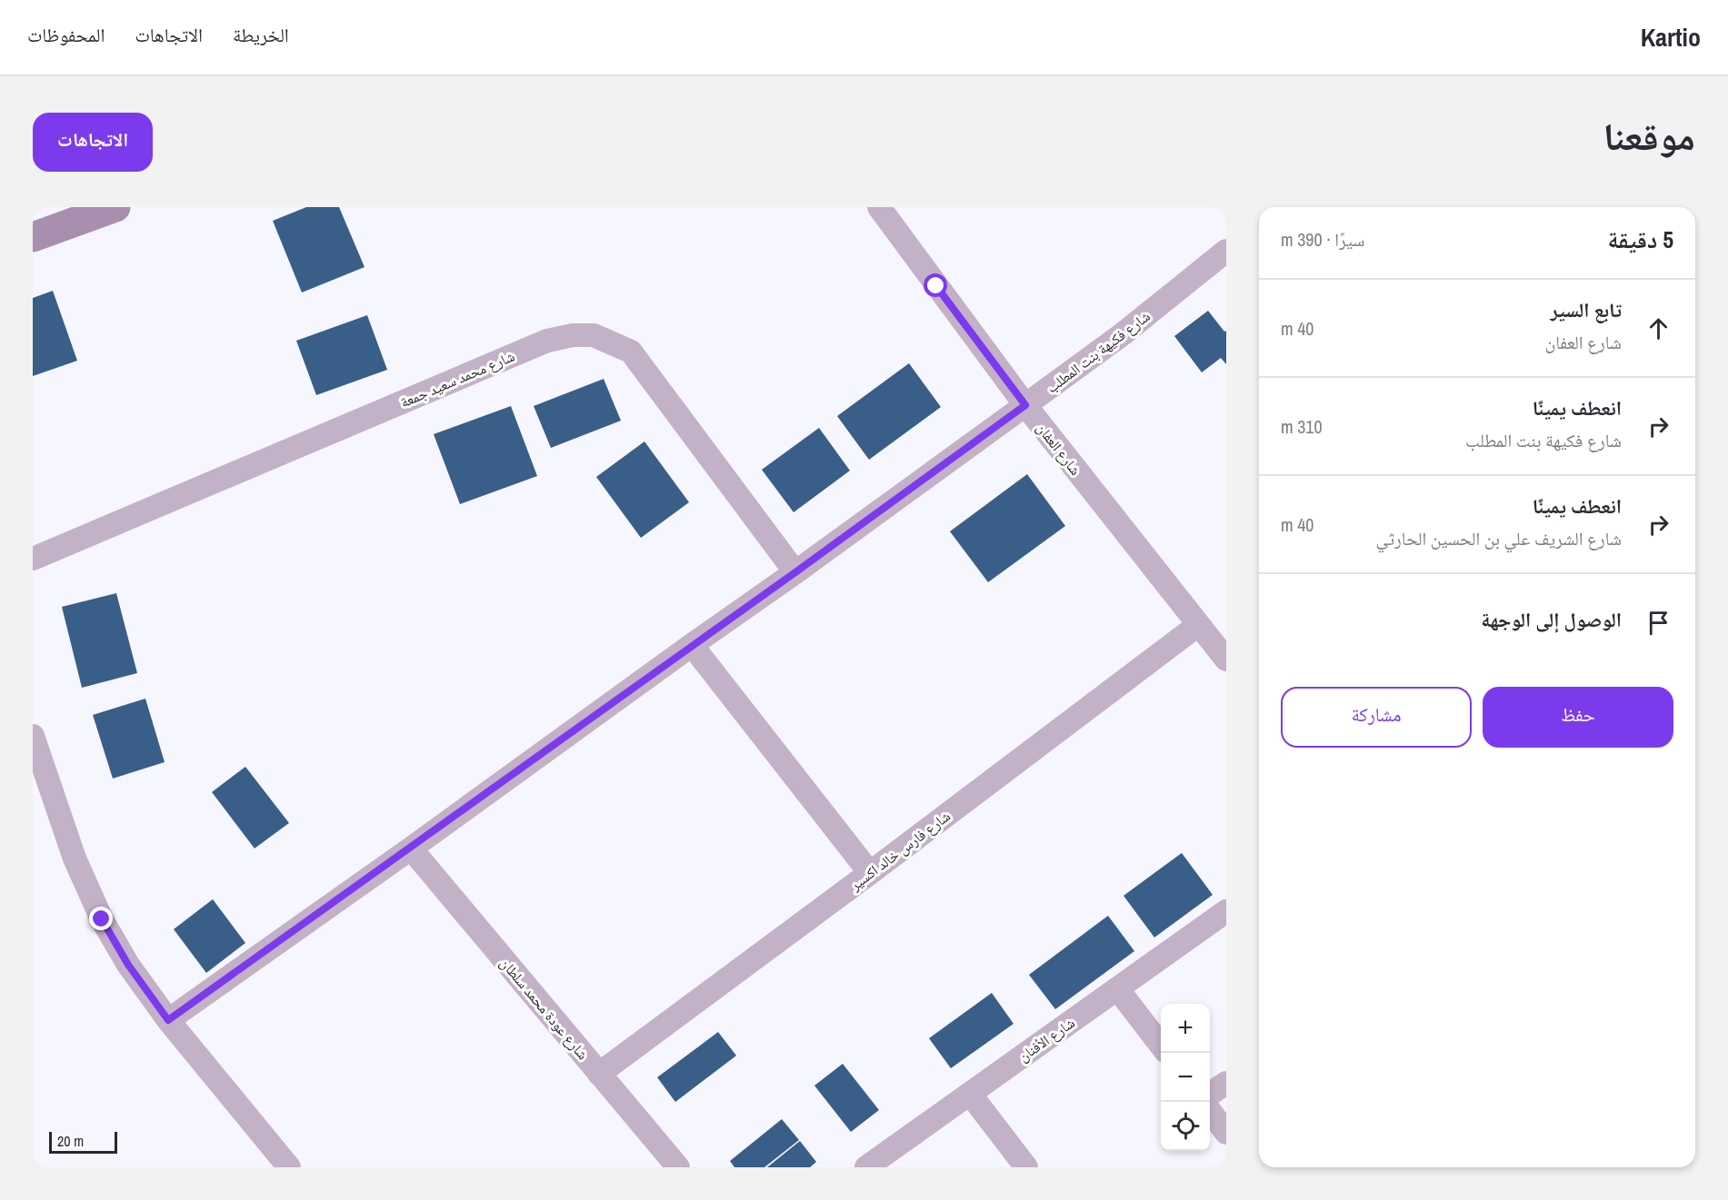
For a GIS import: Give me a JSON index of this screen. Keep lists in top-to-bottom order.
{
  "streets": {
    "street": [
      "شارع فكيهة بنت المطلب",
      "شارع محمد سعيد جمعة",
      "شارع العفان",
      "شارع فارس خالد اكسير",
      "شارع عودة محمد سلطان",
      "شارع الأفنان"
    ]
  },
  "crossings": [
    ["شارع فكيهة بنت المطلب", "شارع محمد سعيد جمعة"],
    ["شارع فكيهة بنت المطلب", "شارع العفان"],
    ["شارع فكيهة بنت المطلب", "شارع عودة محمد سلطان"],
    ["شارع العفان", "شارع فارس خالد اكسير"],
    ["شارع فارس خالد اكسير", "شارع عودة محمد سلطان"]
  ],
  "scale_bar": "20 m",
  "page": {
    "header": "Kartio",
    "nav": ["الخريطة", "الاتجاهات", "المحفوظات"],
    "title": "موقعنا",
    "buttons": [
      "الاتجاهات",
      ["حفظ", "مشاركة"]
    ],
    "heading": ["5 دقيقة", "سيرًا · 390 m"],
    "list": [
      ["تابع السير", "شارع العفان", "40 m"],
      ["انعطف يمينًا", "شارع فكيهة بنت المطلب", "310 m"],
      ["انعطف يمينًا", "شارع الشريف علي بن الحسين الحارثي", "40 m"],
      "الوصول إلى الوجهة"
    ],
    "map_buttons": ["+", "−"],
    "scale": "20 m"
  }
}
